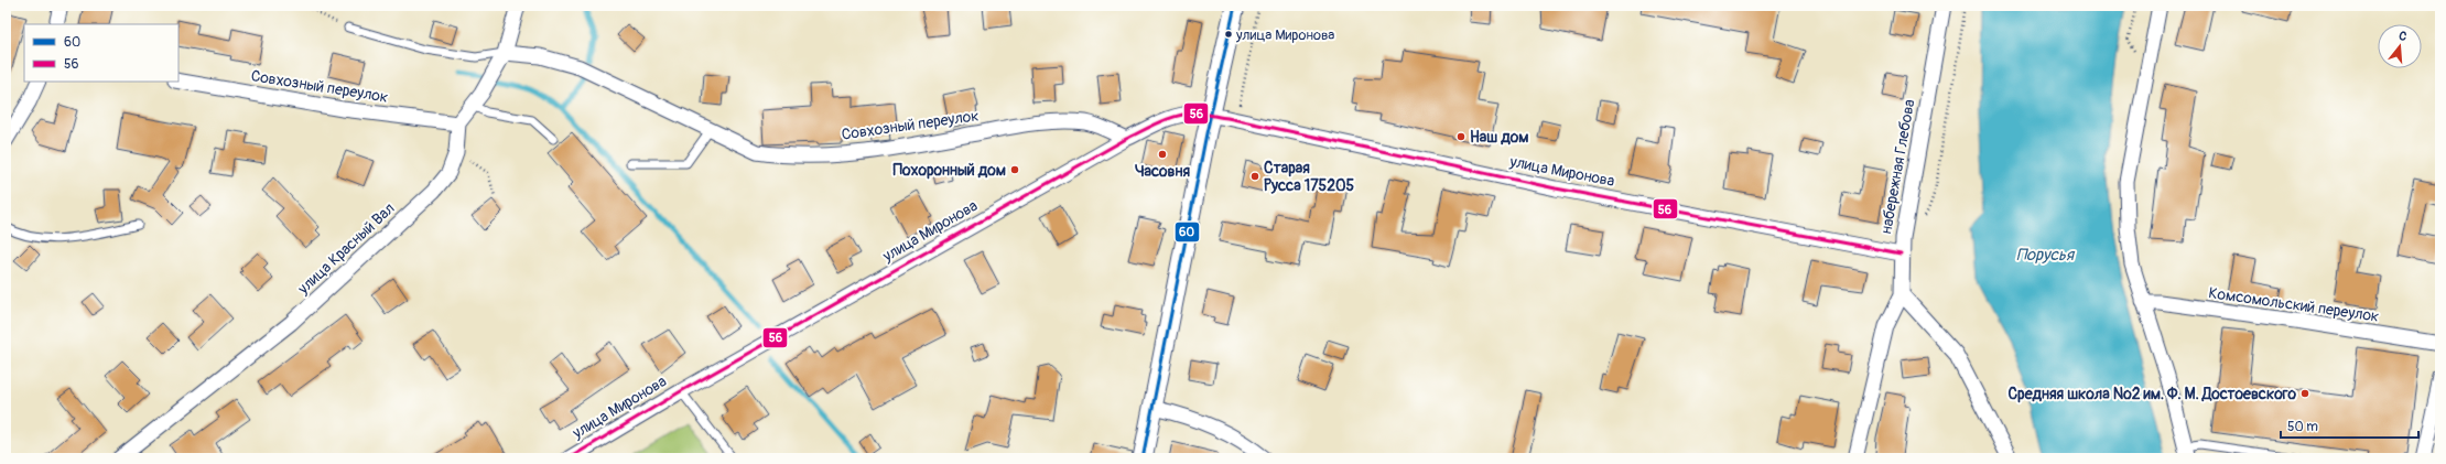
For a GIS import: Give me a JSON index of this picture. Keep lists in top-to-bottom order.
{
  "streets": {
    "street": [
      "Совхозный переулок",
      "набережная Глебова",
      "улица Миронова",
      "улица Красный Вал",
      "Комсомольский переулок"
    ]
  },
  "crossings": [
    ["Совхозный переулок", "улица Миронова"],
    ["Совхозный переулок", "улица Красный Вал"],
    ["набережная Глебова", "улица Миронова"]
  ],
  "water": ["Порусья"],
  "places": [
    "улица Миронова",
    "Наш дом",
    "Часовня",
    "Похоронный дом",
    "Старая Русса 175205",
    "Средняя школа №2 им. Ф. М. Достоевского"
  ],
  "lines": ["transit line 60", "transit line 56"],
  "legend": ["60", "56"],
  "scale_bar": "50 m",
  "north": "top"
}
